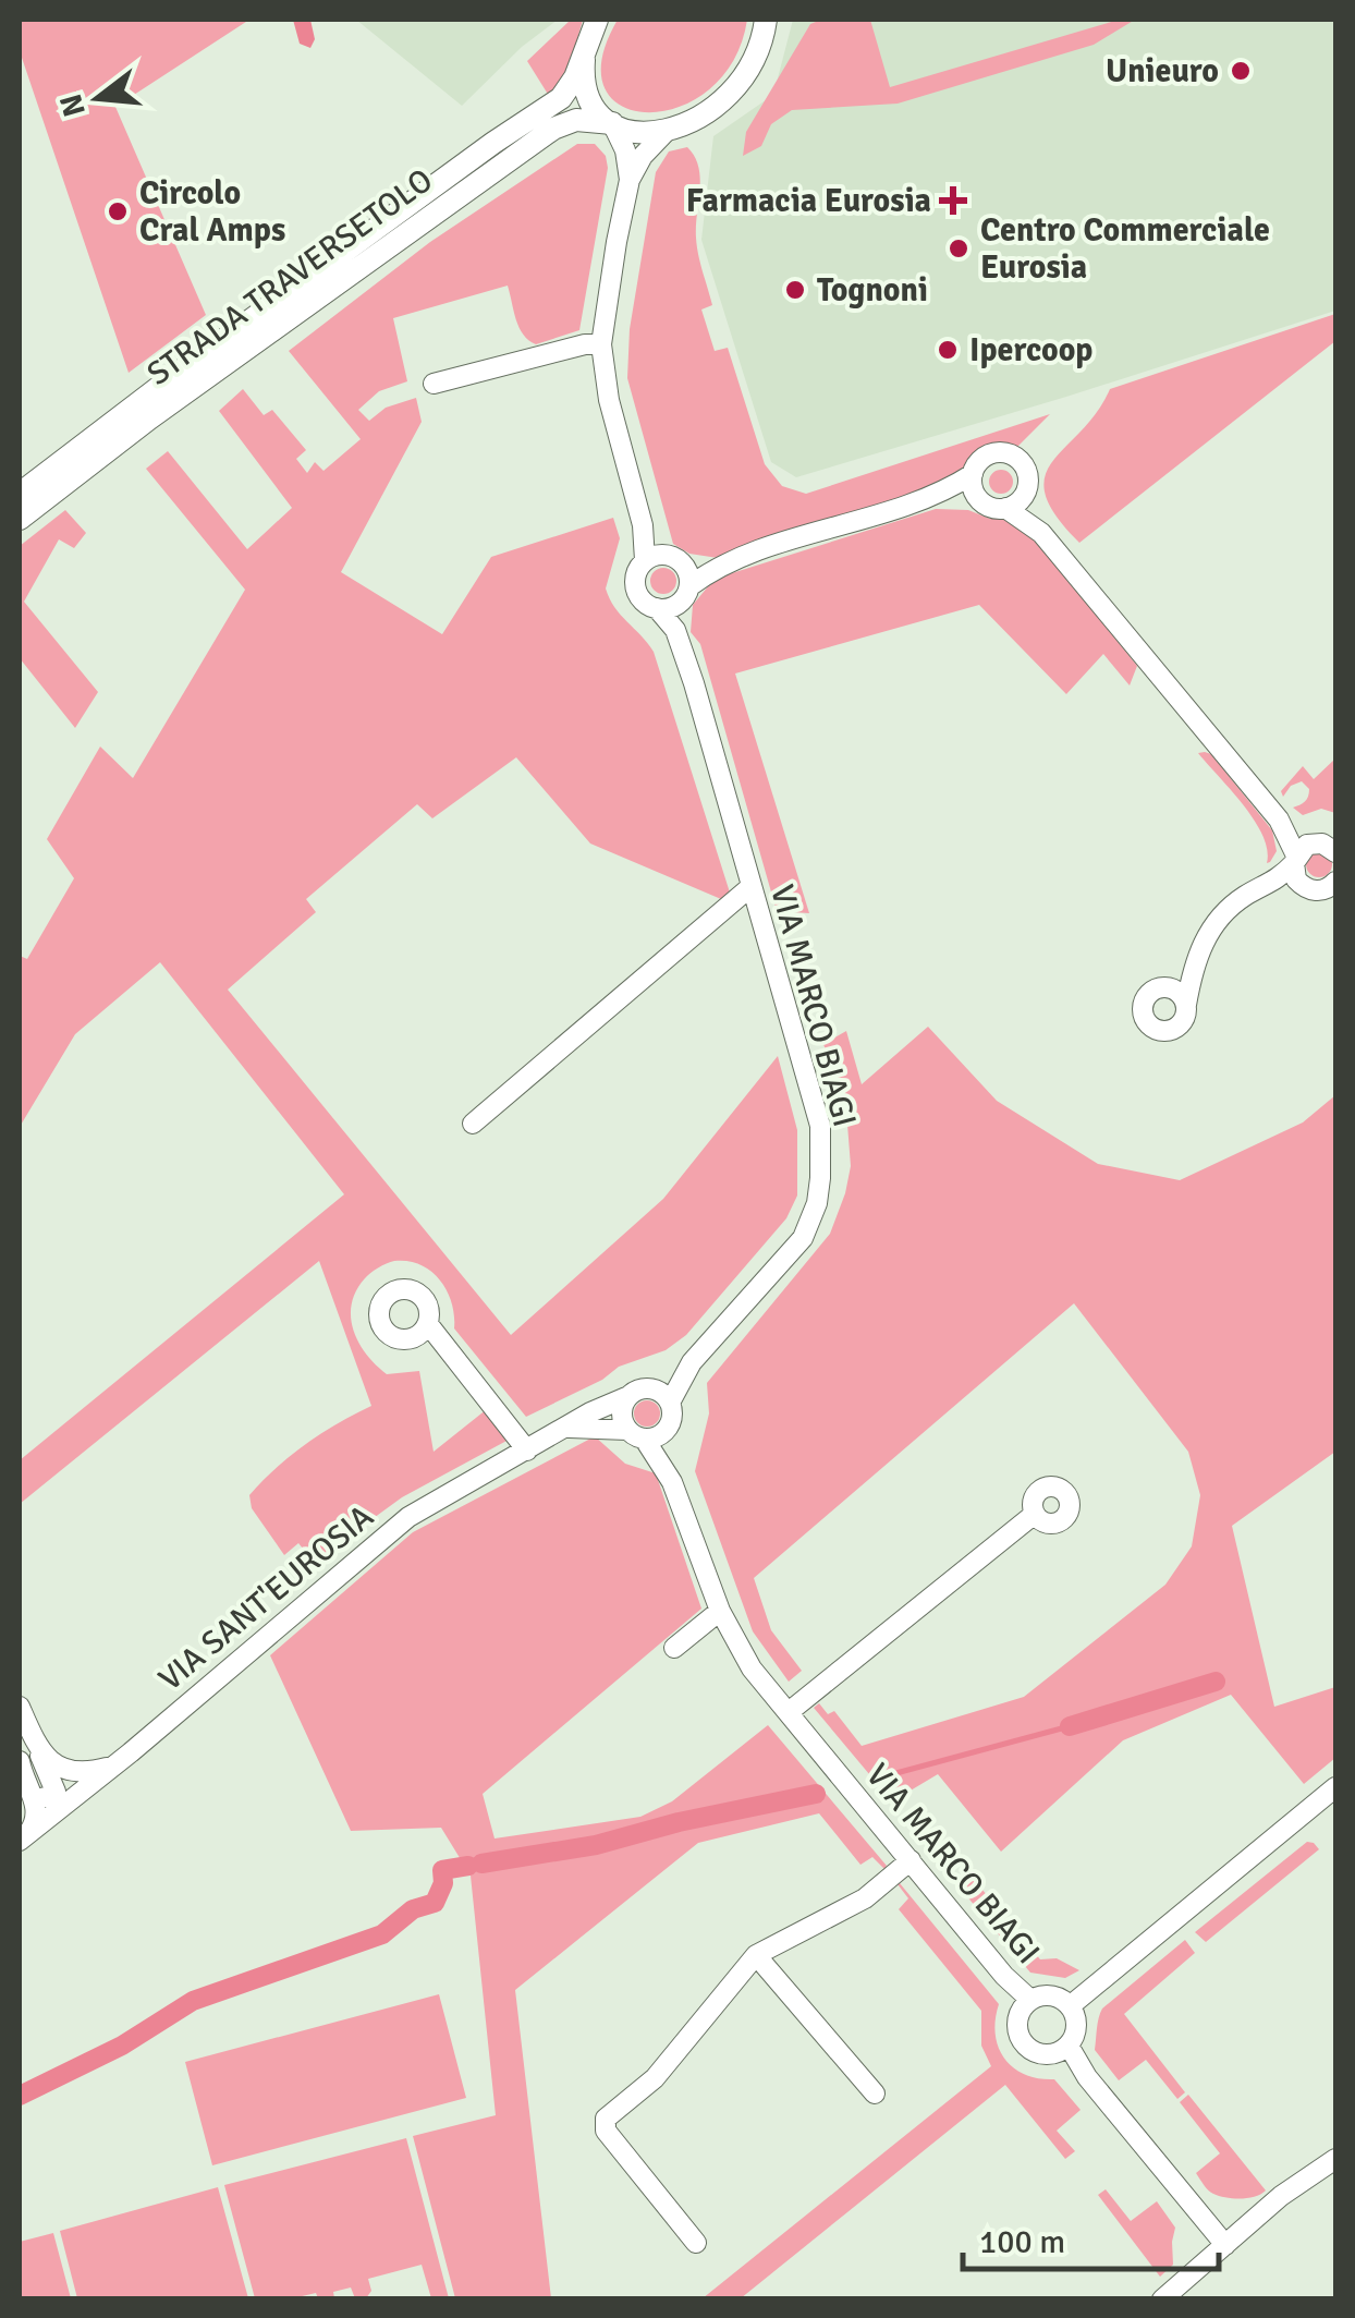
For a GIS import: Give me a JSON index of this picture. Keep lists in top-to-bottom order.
{
  "streets": {
    "main road": ["STRADA TRAVERSETOLO"],
    "street": ["VIA MARCO BIAGI", "VIA SANT'EUROSIA"]
  },
  "crossings": [
    ["VIA MARCO BIAGI", "VIA SANT'EUROSIA"]
  ],
  "places": {
    "other": [
      "Unieuro",
      "Circolo Cral Amps",
      "Centro Commerciale Eurosia",
      "Tognoni",
      "Ipercoop"
    ],
    "health": ["Farmacia Eurosia"]
  },
  "scale_bar": "100 m",
  "north": "left"
}
